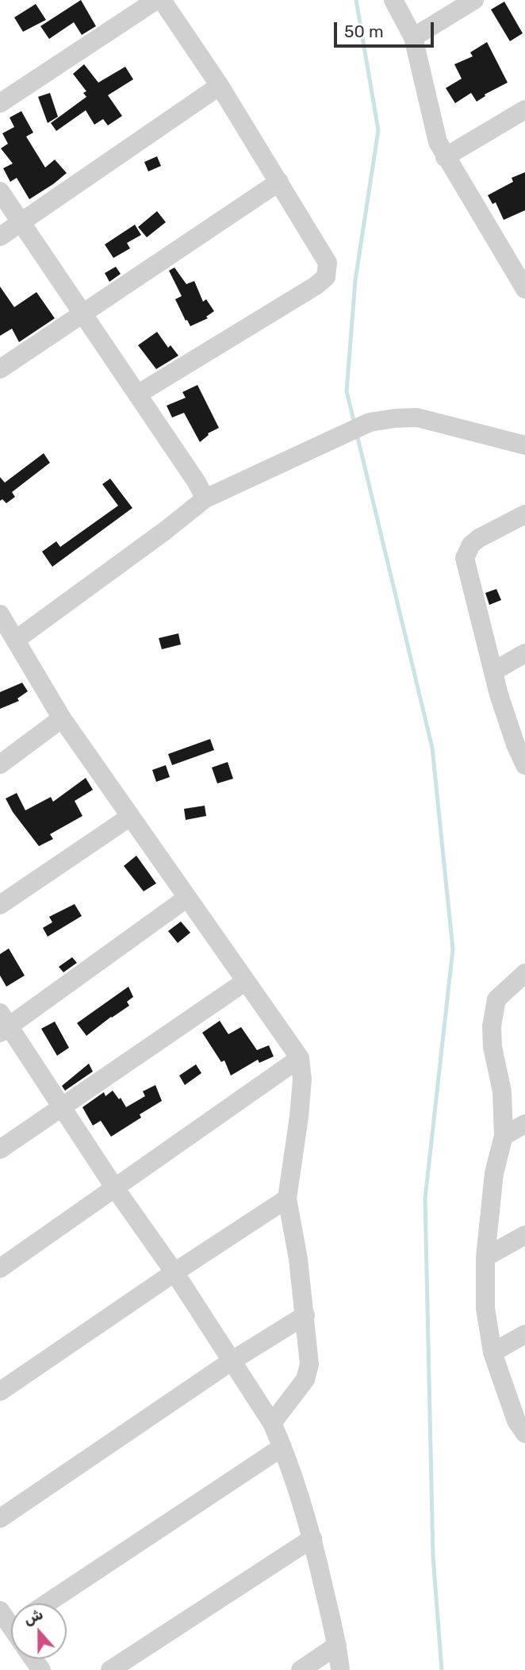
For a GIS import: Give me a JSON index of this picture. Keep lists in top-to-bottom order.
{
  "scale_bar": "50 m",
  "north": "top"
}
